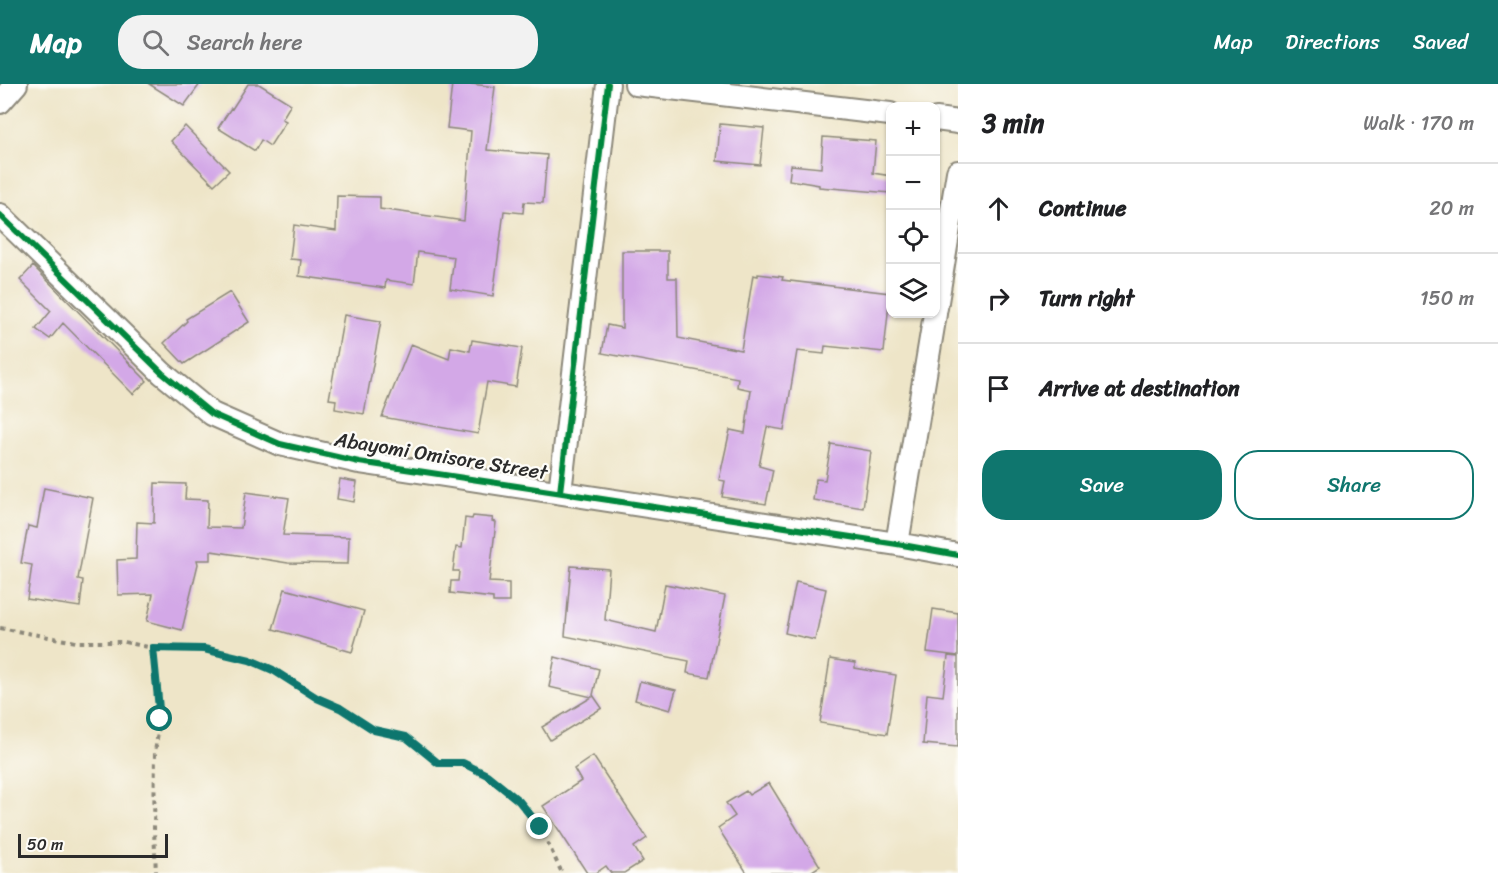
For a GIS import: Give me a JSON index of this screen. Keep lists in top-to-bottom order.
{
  "streets": {
    "street": ["Abayomi Omisore Street"]
  },
  "scale_bar": "50 m",
  "page": {
    "header": "Map",
    "search": "Search here",
    "nav": ["Map", "Directions", "Saved"],
    "heading": ["3 min", "Walk · 170 m"],
    "map_buttons": ["+", "−"],
    "list": [
      ["Continue", "20 m"],
      ["Turn right", "150 m"],
      "Arrive at destination"
    ],
    "buttons": ["Save", "Share"],
    "scale": "50 m"
  }
}
